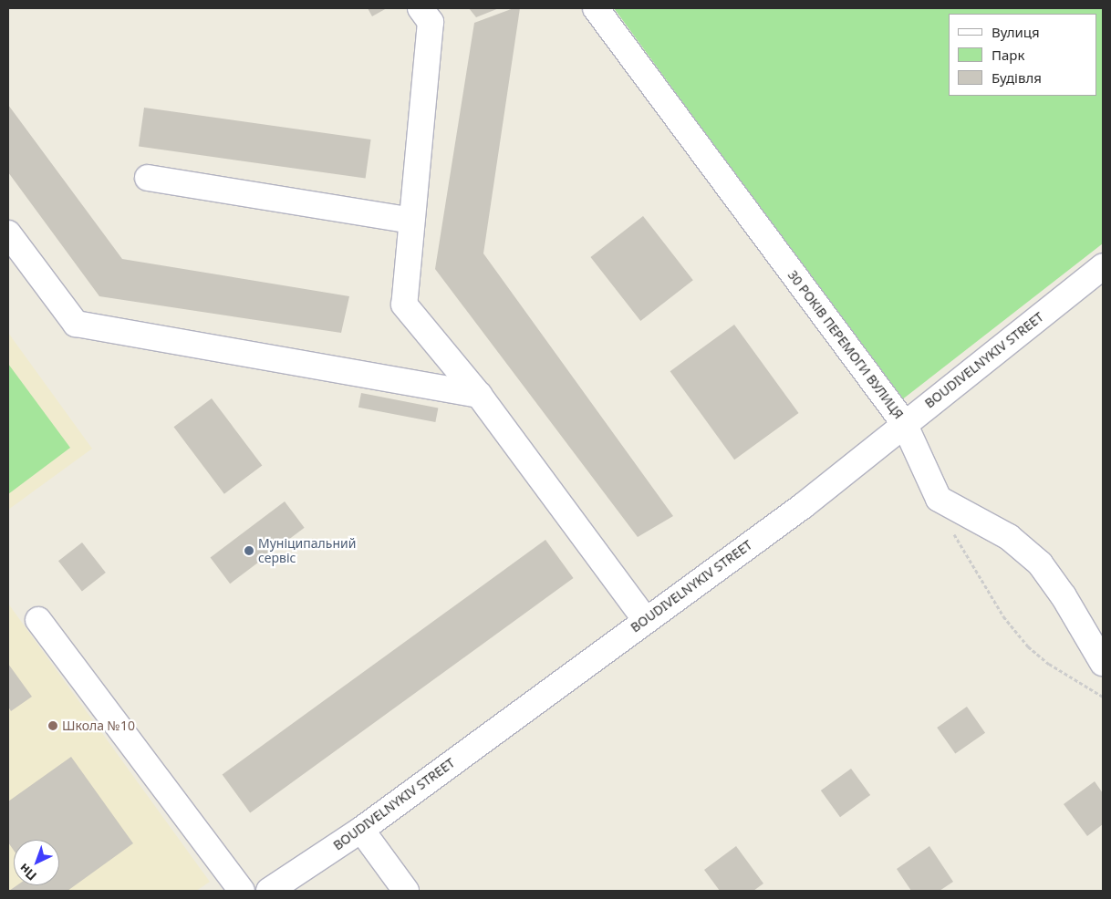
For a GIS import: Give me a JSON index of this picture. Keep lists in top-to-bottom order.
{
  "streets": {
    "street": ["30 РОКІВ ПЕРЕМОГИ ВУЛИЦЯ", "BOUDIVELNYKIV STREET"]
  },
  "crossings": [
    ["30 РОКІВ ПЕРЕМОГИ ВУЛИЦЯ", "BOUDIVELNYKIV STREET"]
  ],
  "places": ["Муніципальний сервіс", "Школа №10"],
  "legend": ["Вулиця", "Парк", "Будівля"],
  "north": "bottom left"
}
